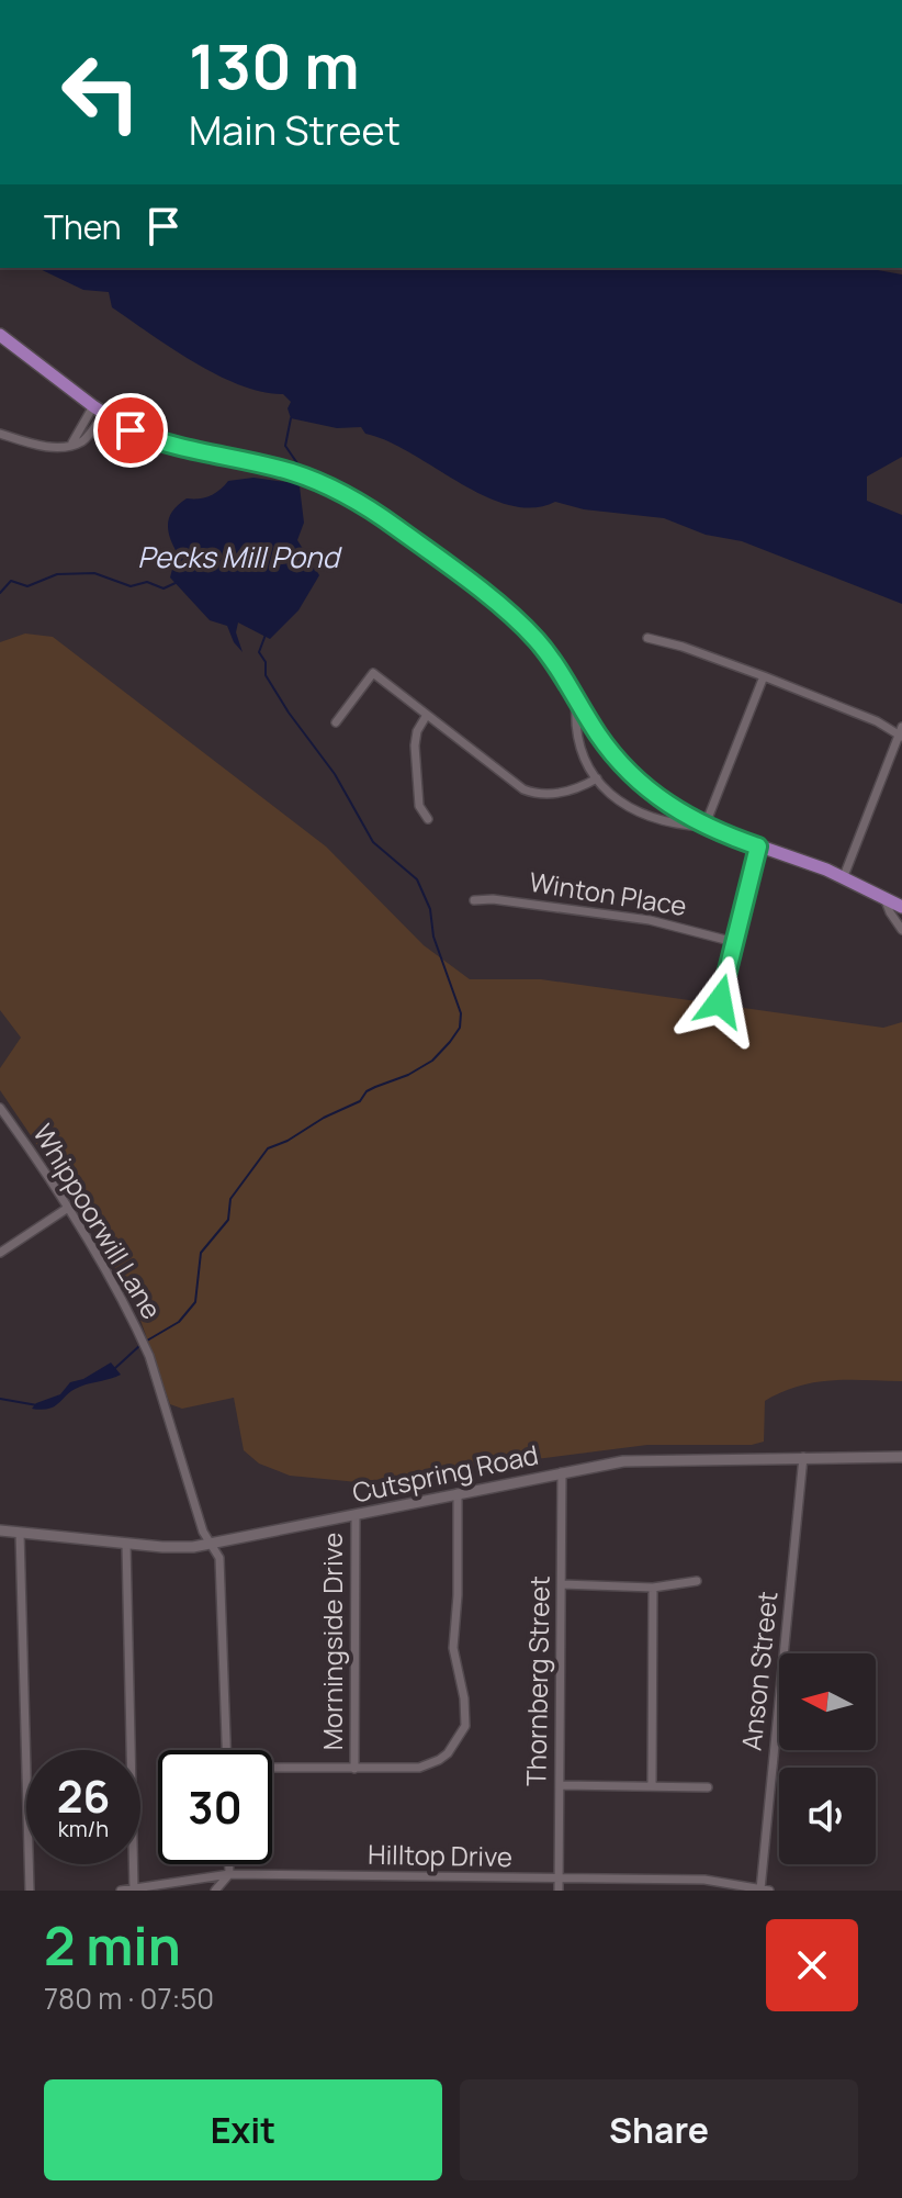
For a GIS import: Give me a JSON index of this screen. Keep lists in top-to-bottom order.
{
  "streets": {
    "street": [
      "Winton Place",
      "Whippoorwill Lane",
      "Cutspring Road",
      "Morningside Drive",
      "Anson Street",
      "Thornberg Street",
      "Hilltop Drive"
    ]
  },
  "crossings": [
    ["Whippoorwill Lane", "Cutspring Road"],
    ["Cutspring Road", "Morningside Drive"],
    ["Cutspring Road", "Anson Street"],
    ["Cutspring Road", "Thornberg Street"],
    ["Anson Street", "Hilltop Drive"],
    ["Thornberg Street", "Hilltop Drive"]
  ],
  "water": ["Pecks Mill Pond"],
  "north": "left",
  "page": {
    "turn": ["130 m", "Main Street"],
    "then": "Then",
    "speed": "26 km/h",
    "limit": "30",
    "heading": ["2 min", "780 m · 07:50"],
    "buttons": ["Exit", "Share"]
  }
}
